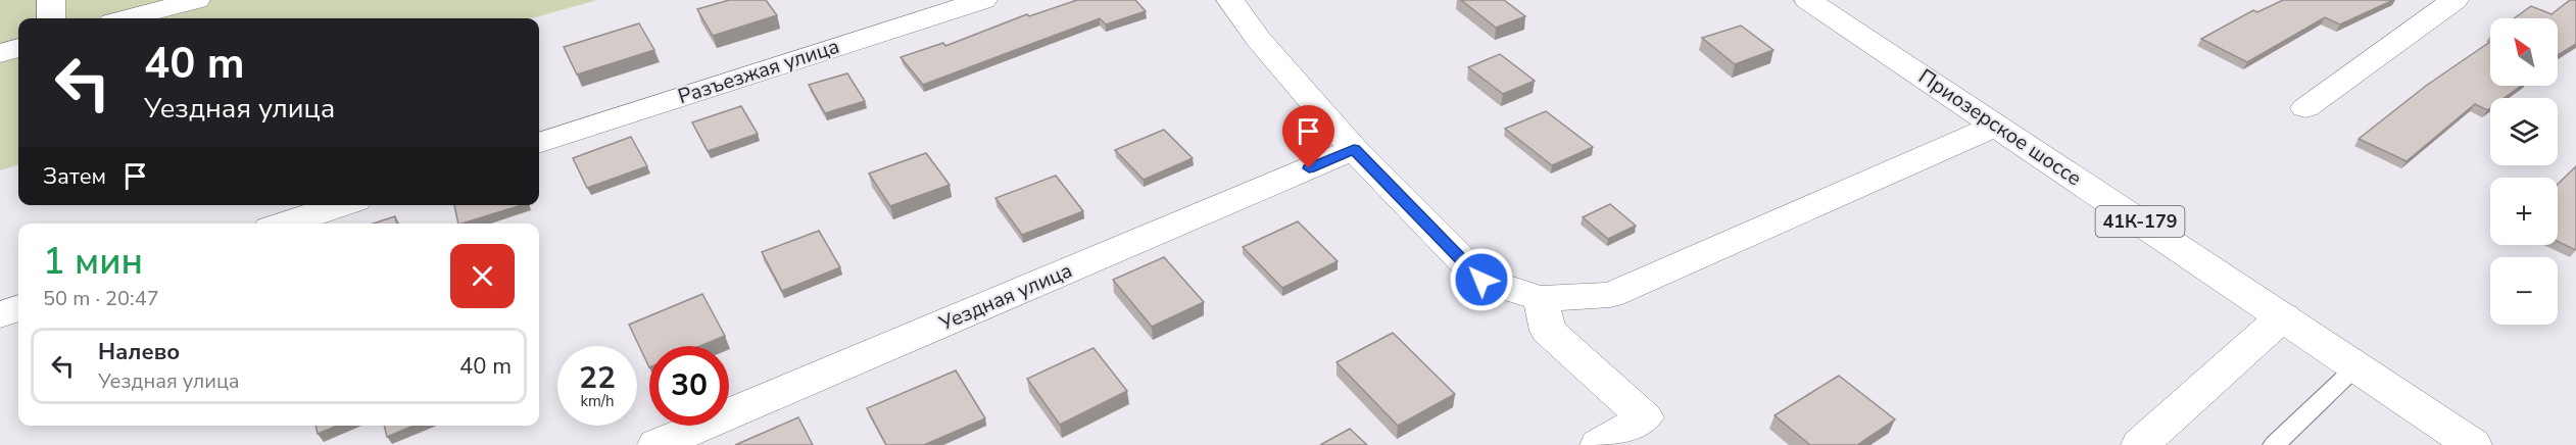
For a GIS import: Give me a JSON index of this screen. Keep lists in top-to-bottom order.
{
  "streets": {
    "street": [
      "Разъезжая улица",
      "Приозерское шоссе",
      "41К-179",
      "Уездная улица"
    ]
  },
  "crossings": [
    ["Приозерское шоссе", "41К-179"]
  ],
  "north": "top left",
  "page": {
    "map_buttons": ["+", "−"],
    "turn": ["40 m", "Уездная улица"],
    "then": "Затем",
    "heading": ["1 мин", "50 m · 20:47"],
    "list": [
      {
        "name": "Налево",
        "note": "Уездная улица",
        "value": "40 m"
      }
    ],
    "speed": "22 km/h",
    "limit": "30"
  }
}
